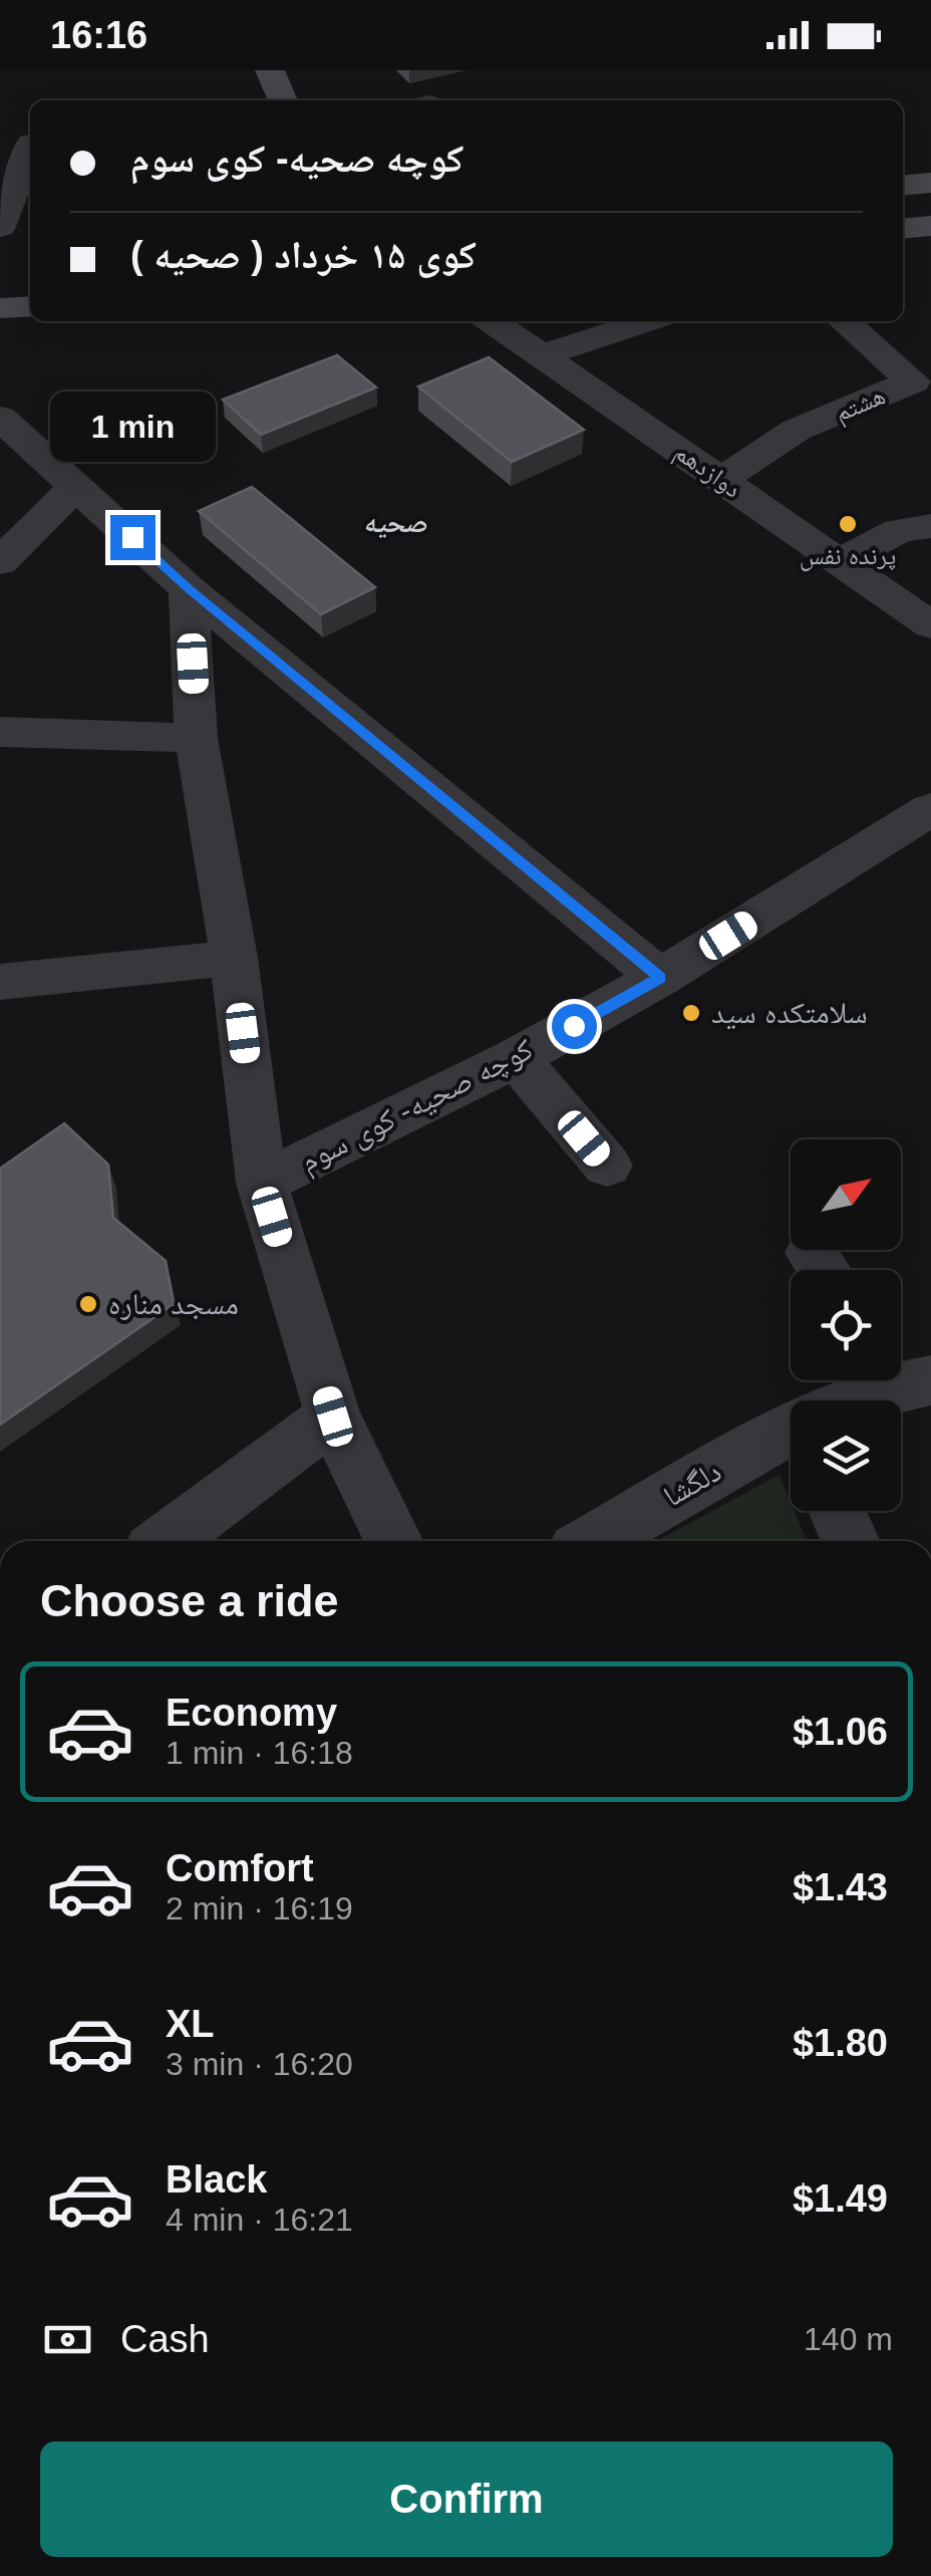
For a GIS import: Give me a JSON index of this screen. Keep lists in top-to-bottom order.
{
  "streets": {
    "street": [
      "هشتم",
      "دوازدهم",
      "کوچه صحیه- کوی سوم",
      "دلگشا"
    ]
  },
  "crossings": [
    ["هشتم", "دوازدهم"]
  ],
  "districts": ["صحیه"],
  "places": ["پرنده نفس", "سلامتکده سید", "مسجد مناره"],
  "north": "top right",
  "page": {
    "status": "16:16",
    "banner": ["کوچه صحیه- کوی سوم", "کوی ۱۵ خرداد ( صحیه )"],
    "bubble": "1 min",
    "heading": "Choose a ride",
    "list": [
      {
        "name": "Economy",
        "note": "1 min · 16:18",
        "value": "$1.06"
      },
      {
        "name": "Comfort",
        "note": "2 min · 16:19",
        "value": "$1.43"
      },
      {
        "name": "XL",
        "note": "3 min · 16:20",
        "value": "$1.80"
      },
      {
        "name": "Black",
        "note": "4 min · 16:21",
        "value": "$1.49"
      }
    ],
    "pay": ["Cash", "140 m"],
    "buttons": "Confirm"
  }
}
